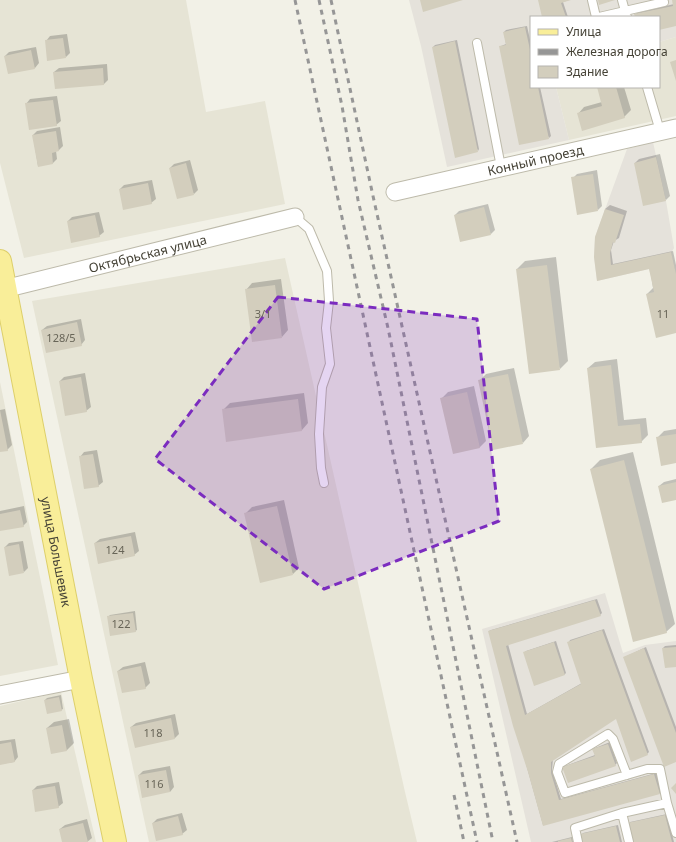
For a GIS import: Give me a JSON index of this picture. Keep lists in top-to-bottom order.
{
  "streets": {
    "main road": ["улица Большевик"],
    "street": ["Конный проезд", "Октябрьская улица"]
  },
  "crossings": [
    ["Октябрьская улица", "улица Большевик"]
  ],
  "house_numbers": [
    "3/1",
    "11",
    "128/5",
    "124",
    "122",
    "118",
    "116"
  ],
  "legend": ["Улица", "Железная дорога", "Здание"]
}
